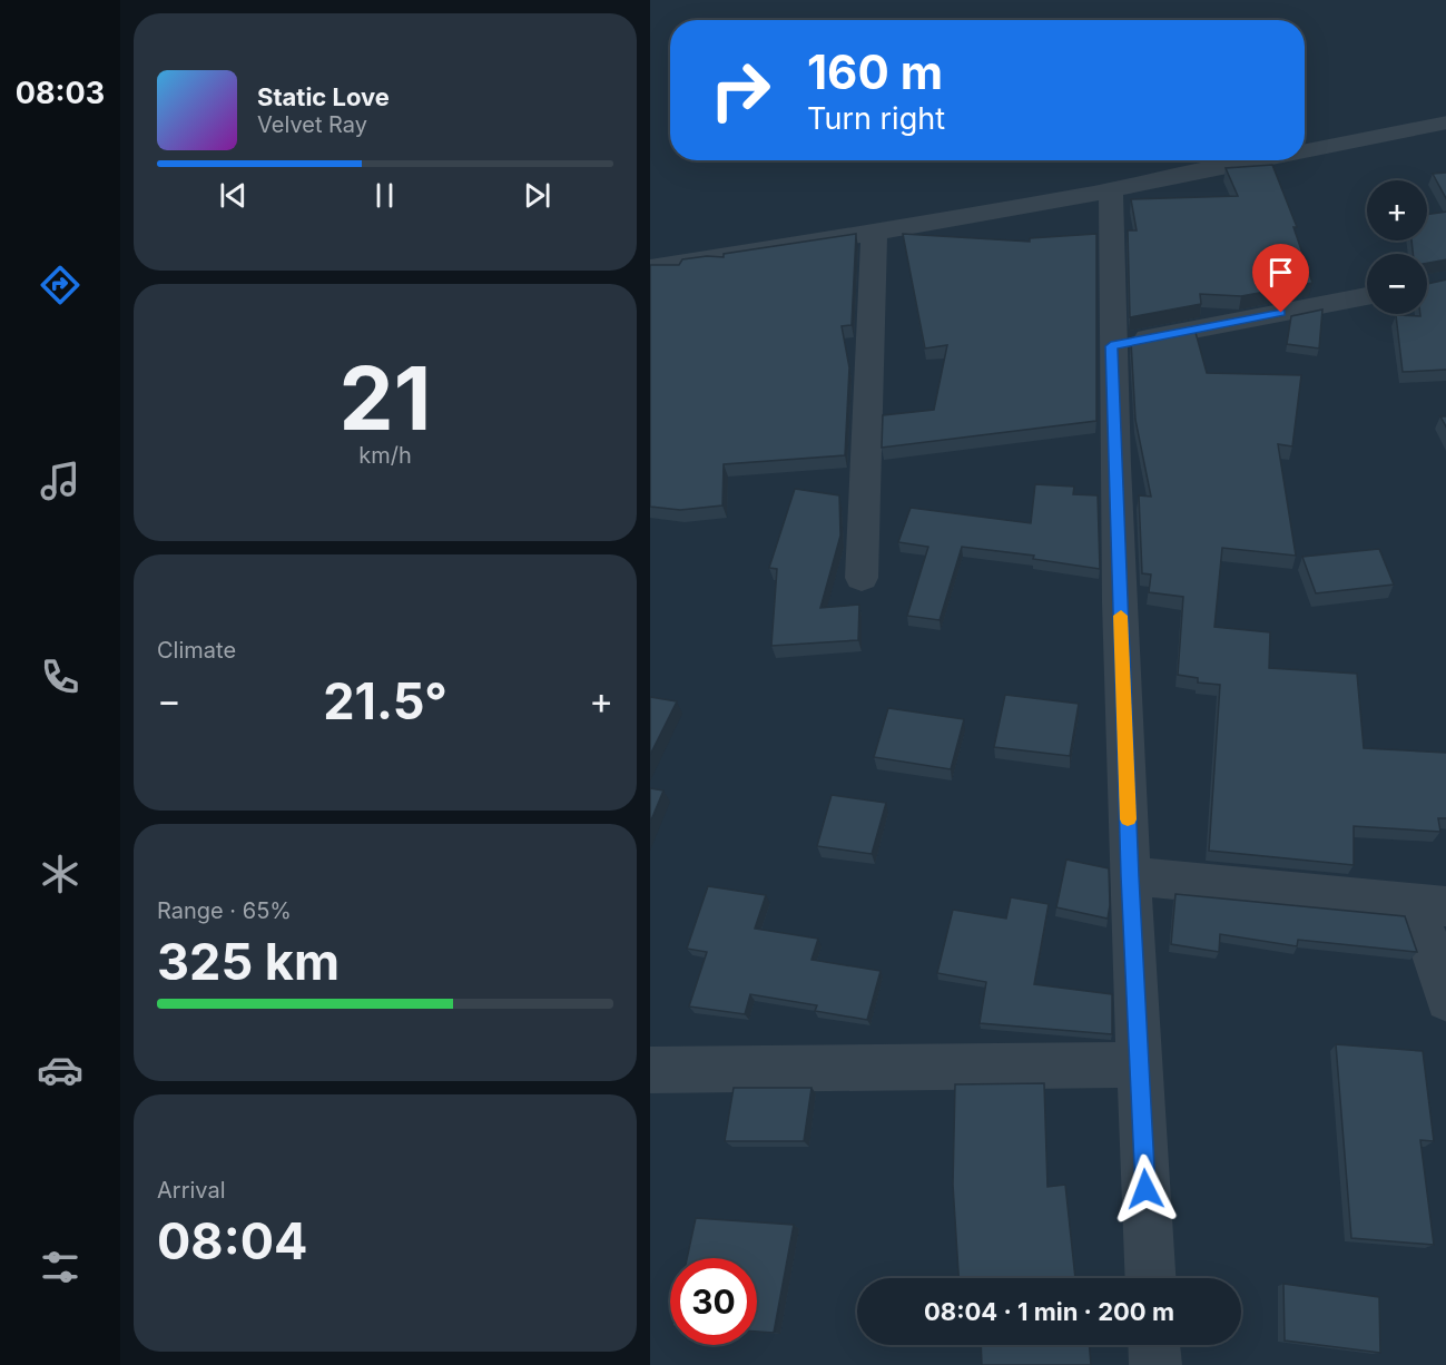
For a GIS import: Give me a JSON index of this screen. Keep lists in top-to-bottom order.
{
  "page": {
    "tabs": "08:03",
    "turn": ["160 m", "Turn right"],
    "song": ["Static Love", "Velvet Ray"],
    "map_buttons": ["+", "−"],
    "tile": [
      ["21", "km/h"],
      "Climate",
      ["Range · 65%", "325 km"],
      ["Arrival", "08:04"]
    ],
    "heat": ["−", "21.5°", "+"],
    "limit": "30",
    "trip": "08:04 · 1 min · 200 m"
  }
}
